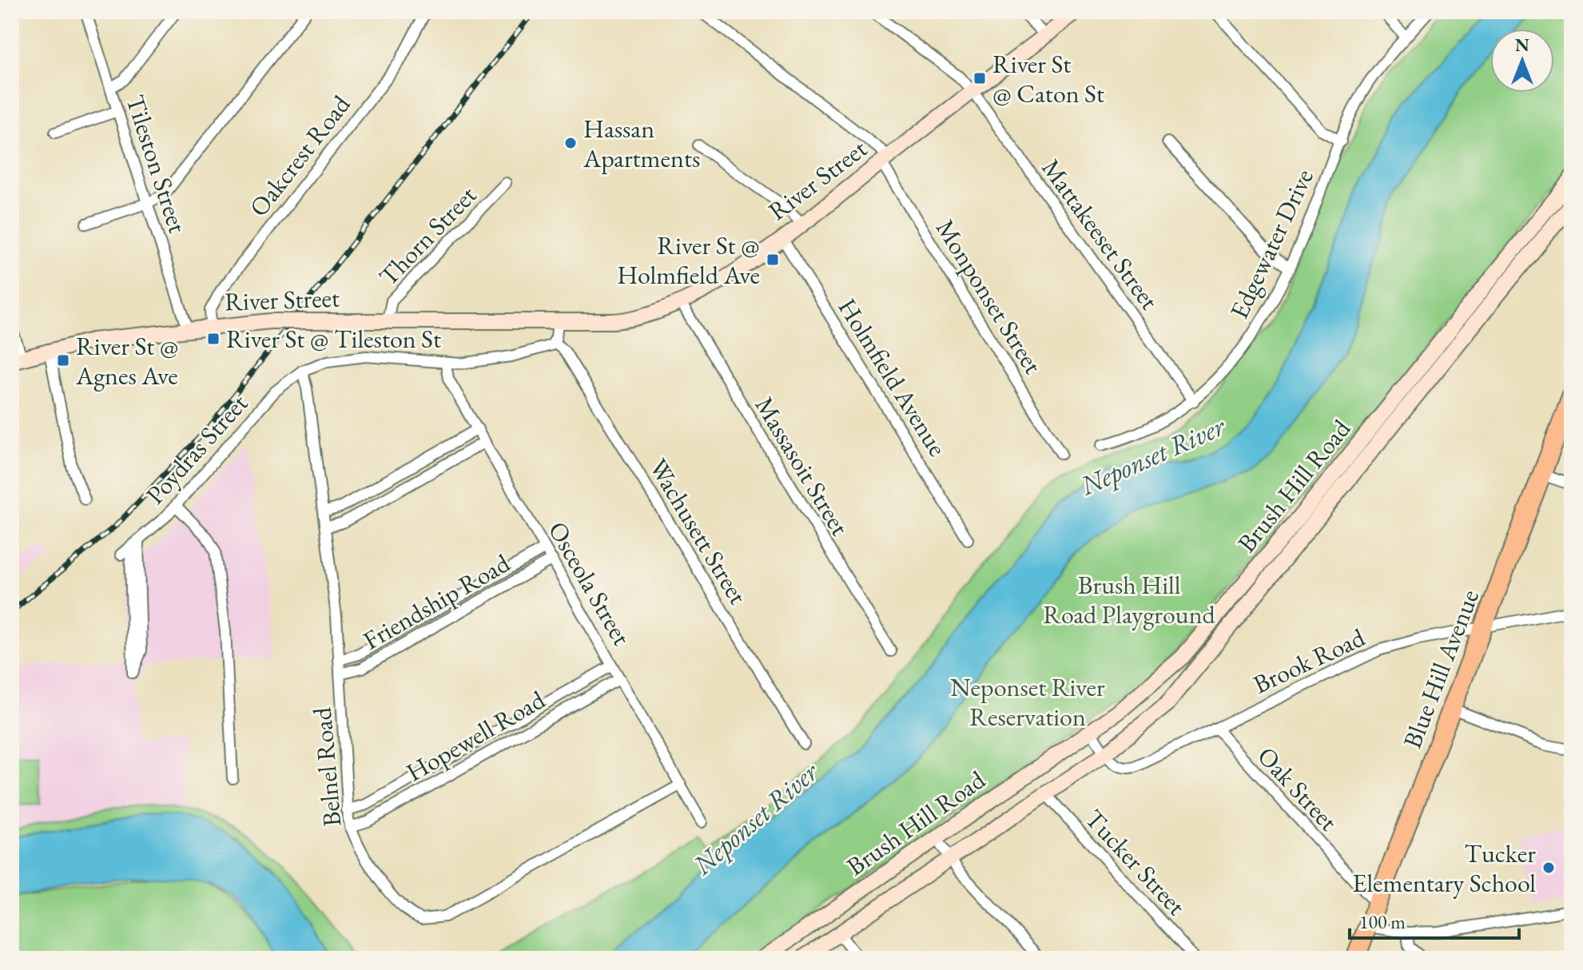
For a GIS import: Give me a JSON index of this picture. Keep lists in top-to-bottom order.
{
  "streets": {
    "highway": ["Blue Hill Avenue"],
    "main road": ["River Street", "Brush Hill Road"],
    "street": [
      "Oakcrest Road",
      "Tileston Street",
      "Mattakeeset Street",
      "Thorn Street",
      "Edgewater Drive",
      "Monponset Street",
      "Holmfield Avenue",
      "Poydras Street",
      "Massasoit Street",
      "Wachusett Street",
      "Osceola Street",
      "Friendship Road",
      "Brook Road",
      "Hopewell Road",
      "Belnel Road",
      "Oak Street",
      "Tucker Street"
    ]
  },
  "crossings": [
    ["Oakcrest Road", "River Street"],
    ["Tileston Street", "River Street"],
    ["River Street", "Mattakeeset Street"],
    ["River Street", "Thorn Street"],
    ["River Street", "Monponset Street"],
    ["River Street", "Holmfield Avenue"],
    ["River Street", "Massasoit Street"],
    ["Mattakeeset Street", "Edgewater Drive"],
    ["Poydras Street", "Belnel Road"],
    ["Brush Hill Road", "Brook Road"],
    ["Brush Hill Road", "Tucker Street"],
    ["Osceola Street", "Friendship Road"],
    ["Osceola Street", "Hopewell Road"],
    ["Osceola Street", "Belnel Road"],
    ["Friendship Road", "Belnel Road"],
    ["Brook Road", "Blue Hill Avenue"],
    ["Brook Road", "Oak Street"],
    ["Blue Hill Avenue", "Oak Street"],
    ["Hopewell Road", "Belnel Road"]
  ],
  "water": ["Neponset River"],
  "parks": ["Brush Hill Road Playground", "Neponset River Reservation"],
  "places": {
    "transit": [
      "River St @ Caton St",
      "River St @ Holmfield Ave",
      "River St @ Tileston St",
      "River St @ Agnes Ave"
    ],
    "other": ["Hassan Apartments", "Tucker Elementary School"]
  },
  "scale_bar": "100 m",
  "north": "top"
}
